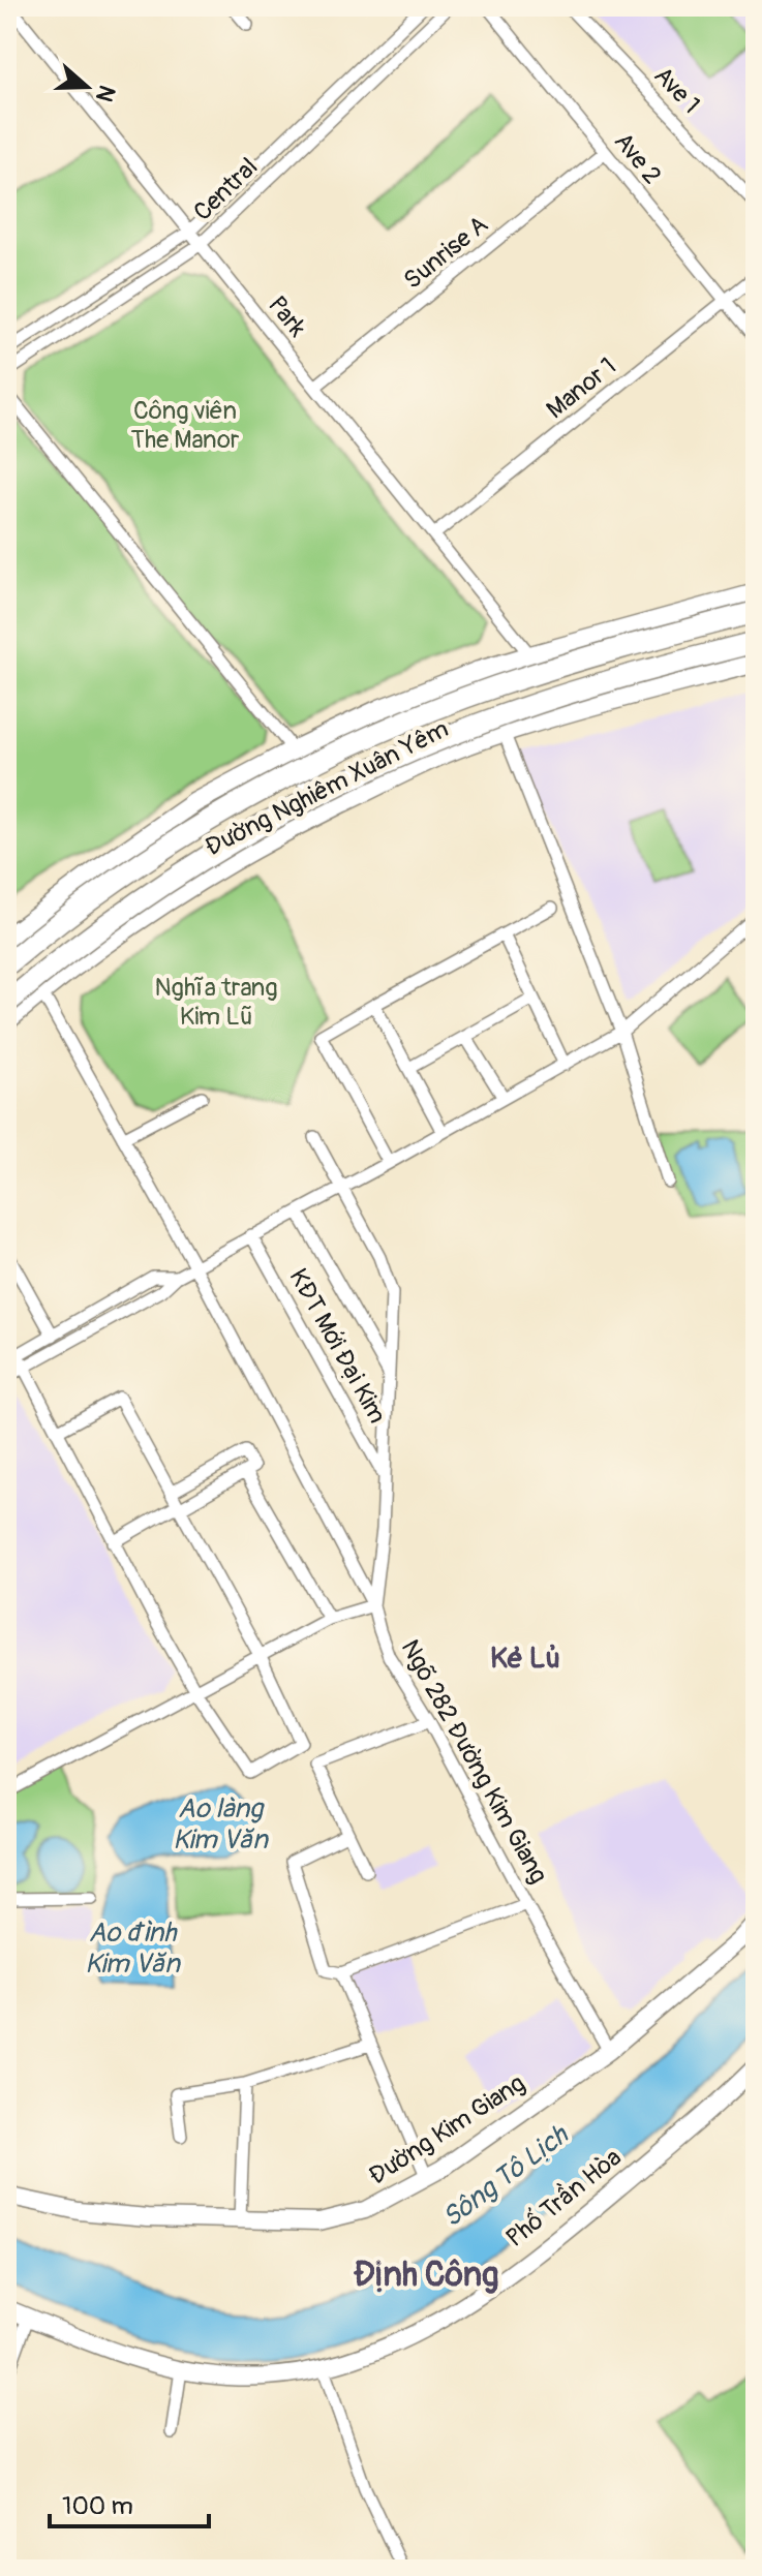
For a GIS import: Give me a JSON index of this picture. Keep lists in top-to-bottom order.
{
  "streets": {
    "main road": ["Đường Nghiêm Xuân Yêm", "Đường Kim Giang", "Phố Trần Hòa"],
    "street": [
      "Ave 1",
      "Ave 2",
      "Central",
      "Sunrise A",
      "Park",
      "Manor 1",
      "KĐT Mới Đại Kim",
      "Ngõ 282 Đường Kim Giang"
    ]
  },
  "crossings": [
    ["Ave 2", "Sunrise A"],
    ["Ave 2", "Manor 1"],
    ["Central", "Park"],
    ["Sunrise A", "Park"],
    ["Park", "Manor 1"],
    ["Park", "Đường Nghiêm Xuân Yêm"],
    ["KĐT Mới Đại Kim", "Ngõ 282 Đường Kim Giang"],
    ["Ngõ 282 Đường Kim Giang", "Đường Kim Giang"]
  ],
  "districts": ["Kẻ Lủ", "Định Công"],
  "water": ["Ao làng Kim Văn", "Ao đình Kim Văn", "Sông Tô Lịch"],
  "parks": ["Công viên The Manor", "Nghĩa trang Kim Lũ"],
  "scale_bar": "100 m",
  "north": "right"
}
